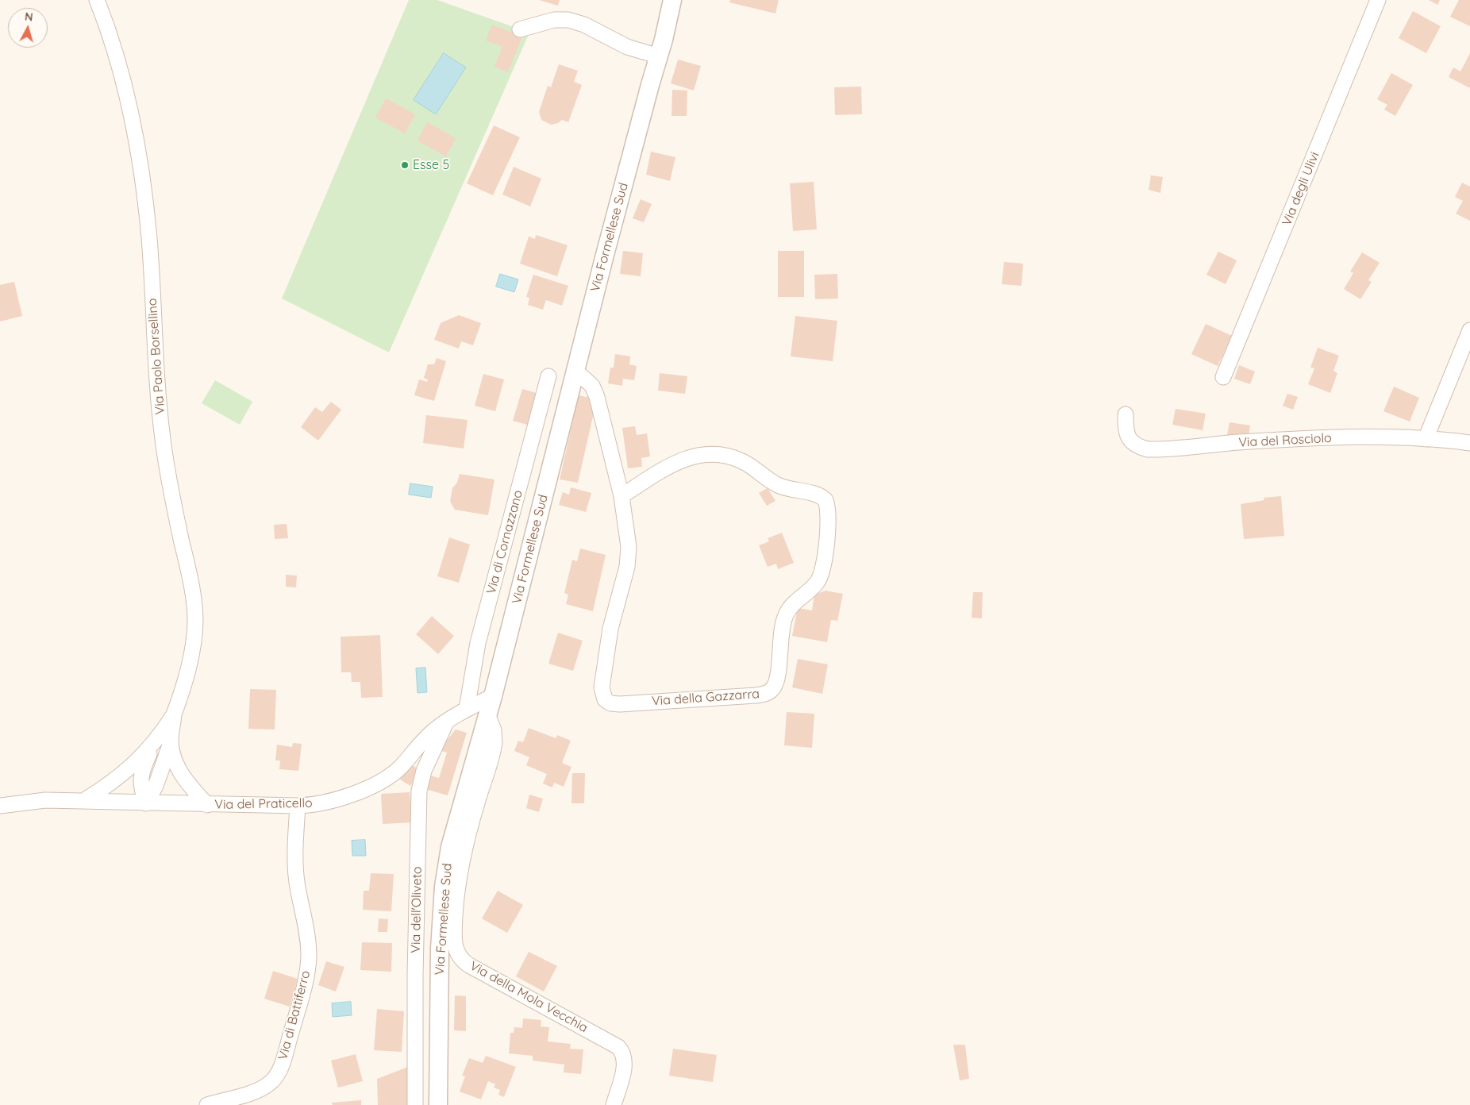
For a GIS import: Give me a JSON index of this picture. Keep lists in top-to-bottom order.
{
  "streets": {
    "street": [
      "Via degli Ulivi",
      "Via Formellese Sud",
      "Via Paolo Borsellino",
      "Via del Rosciolo",
      "Via di Cornazzano",
      "Via della Gazzarra",
      "Via del Praticello",
      "Via dell'Oliveto",
      "Via della Mola Vecchia",
      "Via di Battiferro"
    ]
  },
  "crossings": [
    ["Via Formellese Sud", "Via della Gazzarra"],
    ["Via Formellese Sud", "Via del Praticello"],
    ["Via Formellese Sud", "Via della Mola Vecchia"],
    ["Via di Cornazzano", "Via del Praticello"],
    ["Via del Praticello", "Via dell'Oliveto"],
    ["Via del Praticello", "Via di Battiferro"]
  ],
  "places": ["Esse 5"],
  "north": "top"
}
